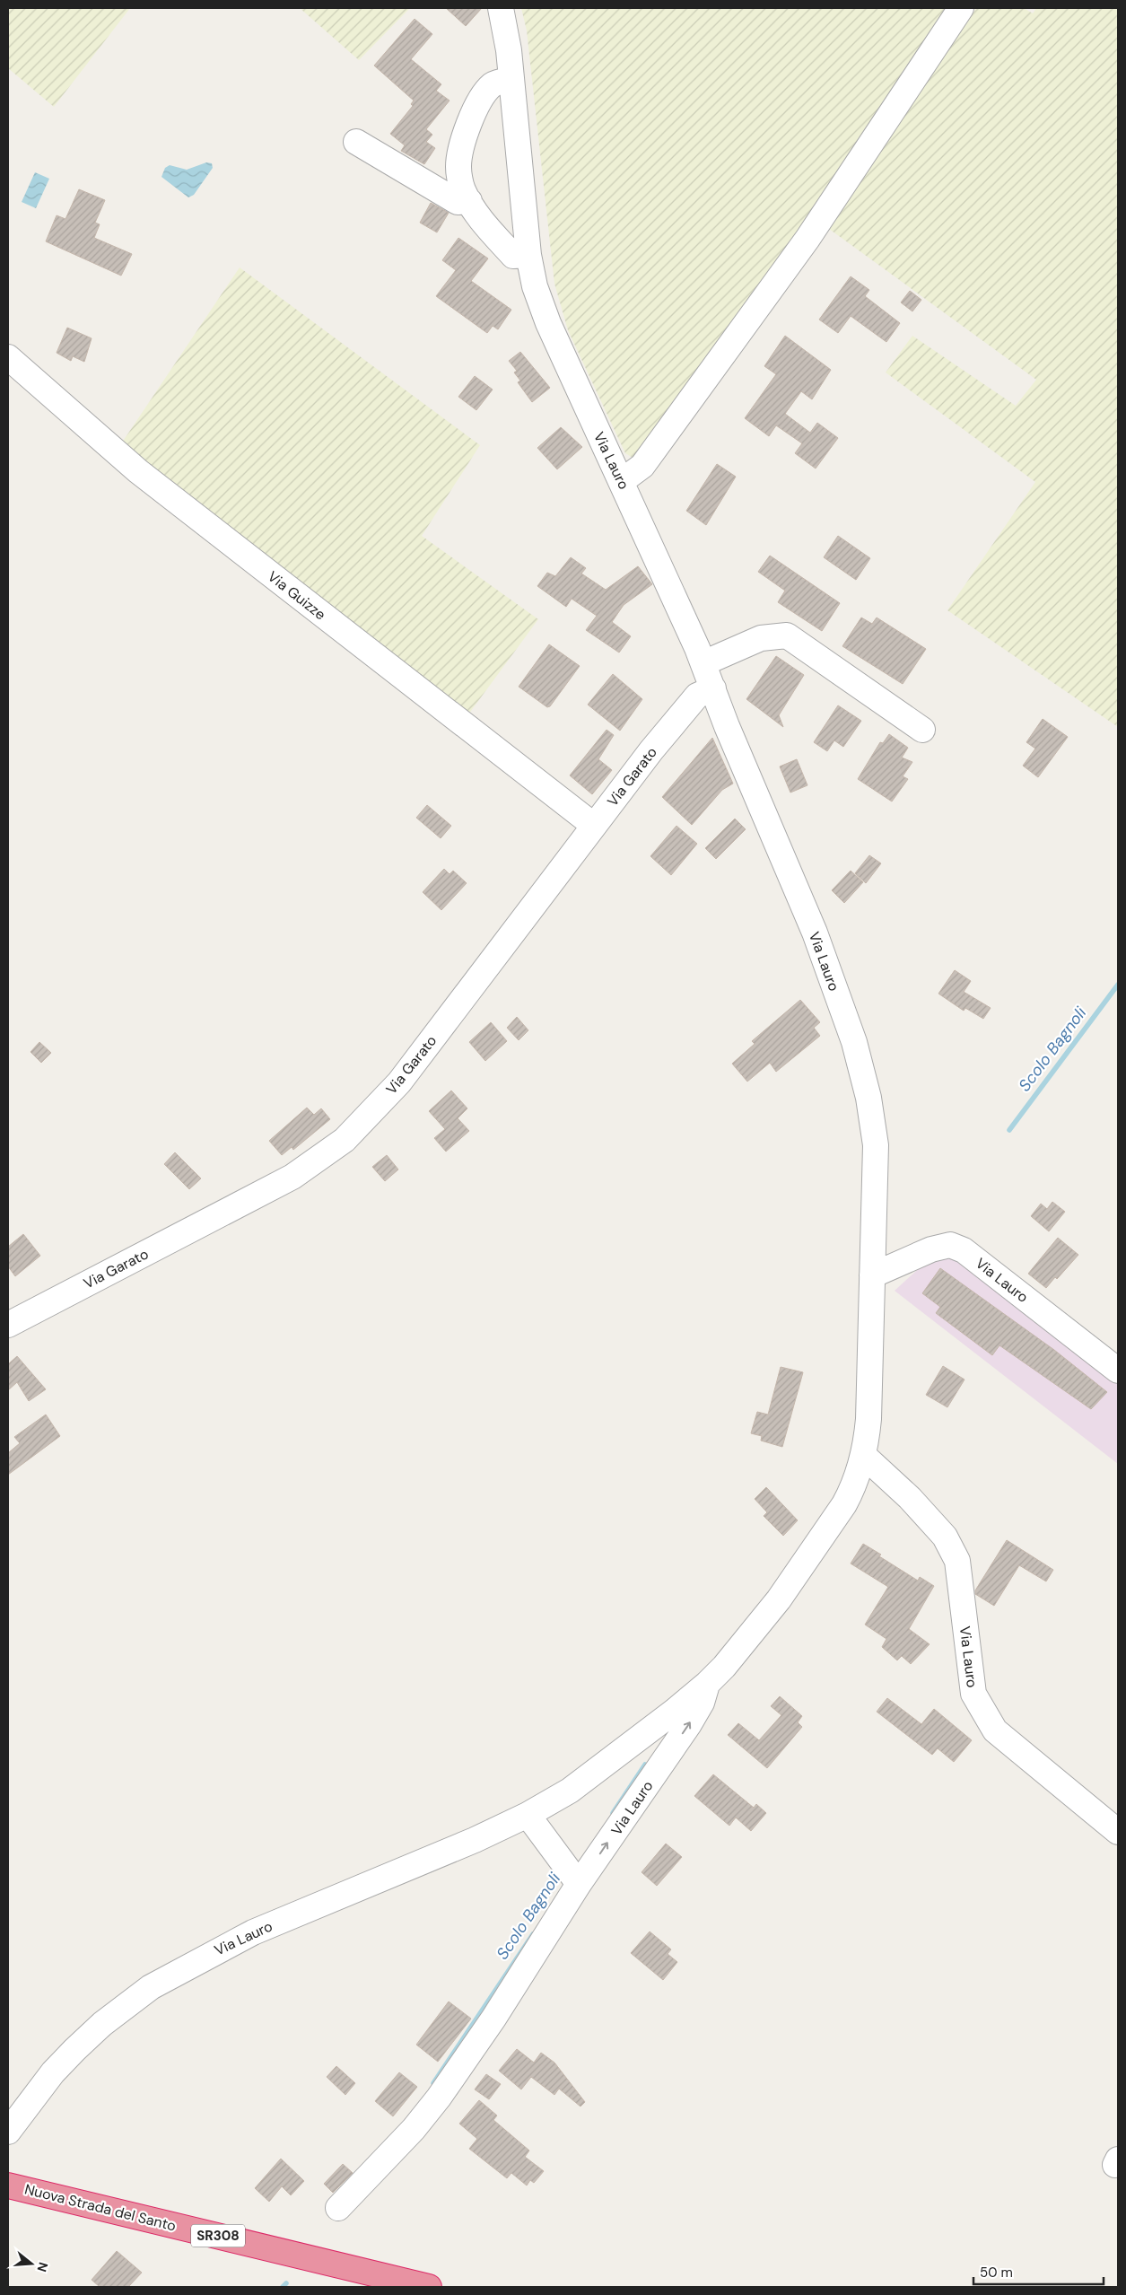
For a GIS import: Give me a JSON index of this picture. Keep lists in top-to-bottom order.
{
  "streets": {
    "highway": ["Nuova Strada del Santo", "SR308"],
    "street": ["Via Lauro", "Via Guizze", "Via Garato"]
  },
  "crossings": [
    ["Via Lauro", "Via Garato"],
    ["Via Guizze", "Via Garato"]
  ],
  "water": ["Scolo Bagnoli"],
  "scale_bar": "50 m",
  "north": "right"
}
